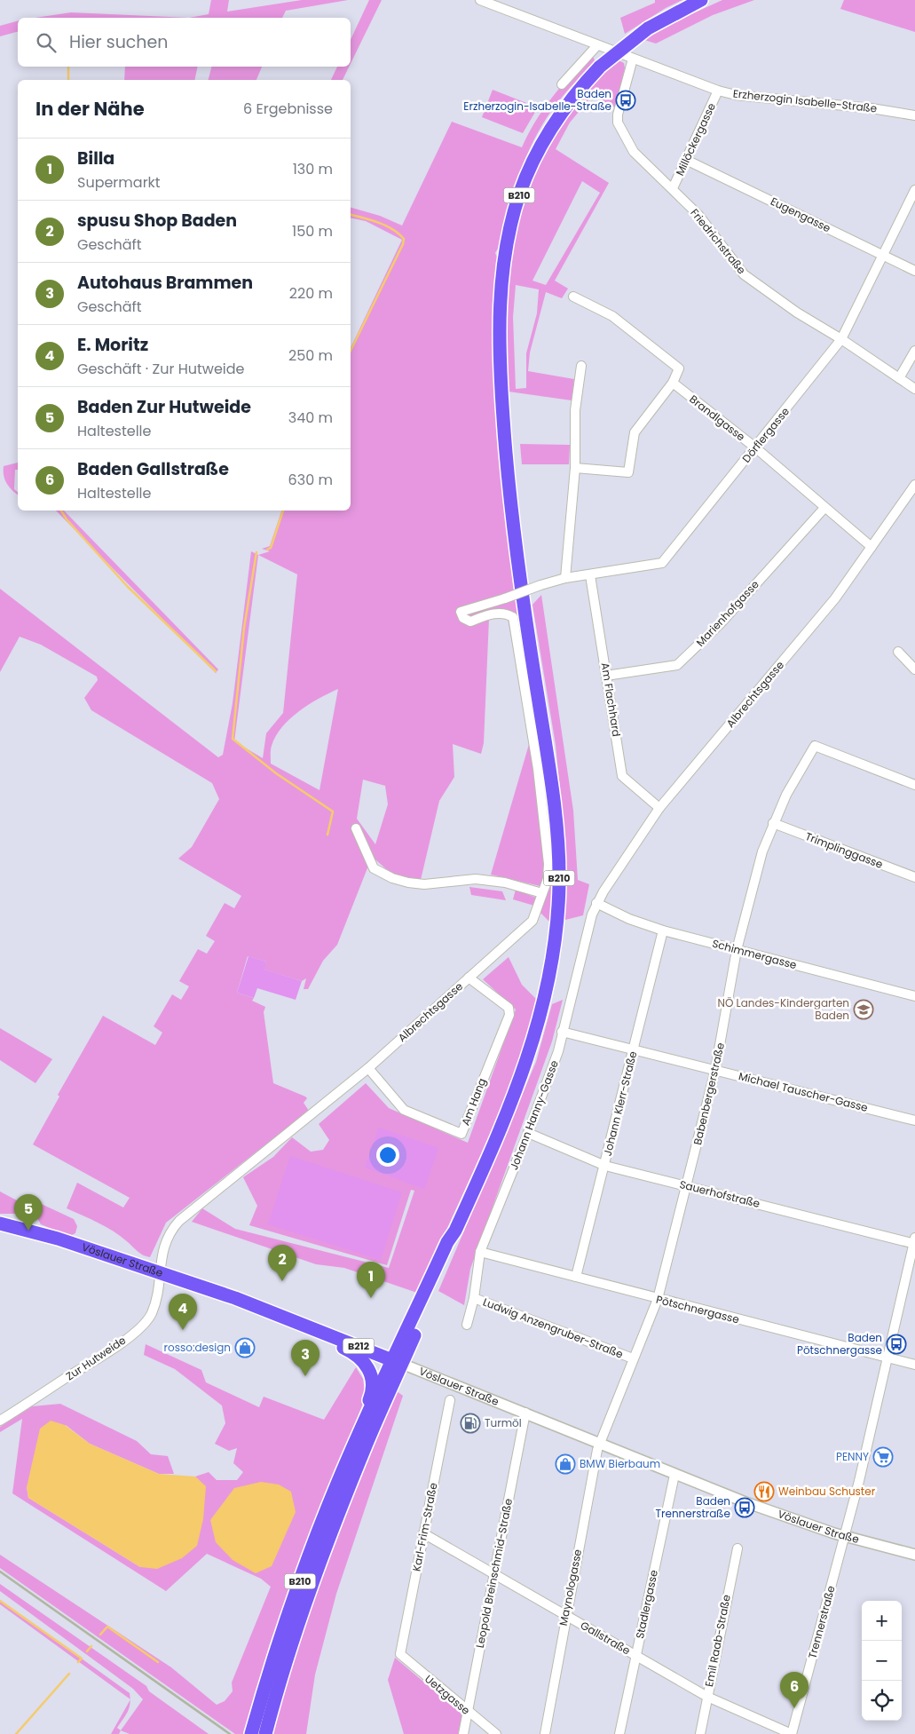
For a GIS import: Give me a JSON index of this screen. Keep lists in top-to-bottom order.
{
  "streets": {
    "main road": ["B210", "Vöslauer Straße", "B212"],
    "street": [
      "Erzherzogin Isabelle-Straße",
      "Millöckergasse",
      "Eugengasse",
      "Friedrichstraße",
      "Brandlgasse",
      "Dörflergasse",
      "Marienhofgasse",
      "Albrechtsgasse",
      "Am Flachhard",
      "Trimplinggasse",
      "Schimmergasse",
      "Michael Tauscher-Gasse",
      "Babenbergerstraße",
      "Am Hang",
      "Johann Klerr-Straße",
      "Johann Hanny-Gasse",
      "Sauerhofstraße",
      "Pötschnergasse",
      "Ludwig Anzengruber-Straße",
      "Zur Hutweide",
      "Karl-Frim-Straße",
      "Leopold Breinschmid-Straße",
      "Maynologasse",
      "Stadlergasse",
      "Trennerstraße",
      "Gallstraße",
      "Emil Raab-Straße",
      "Uetzgasse"
    ]
  },
  "crossings": [
    ["Erzherzogin Isabelle-Straße", "Millöckergasse"],
    ["Erzherzogin Isabelle-Straße", "Friedrichstraße"],
    ["Millöckergasse", "Eugengasse"],
    ["Millöckergasse", "Friedrichstraße"],
    ["B210", "Vöslauer Straße"],
    ["Eugengasse", "Dörflergasse"],
    ["Friedrichstraße", "Dörflergasse"],
    ["Brandlgasse", "Dörflergasse"],
    ["Brandlgasse", "Marienhofgasse"],
    ["Brandlgasse", "Albrechtsgasse"],
    ["Dörflergasse", "Albrechtsgasse"],
    ["Dörflergasse", "Am Flachhard"],
    ["Marienhofgasse", "Am Flachhard"],
    ["Albrechtsgasse", "Am Flachhard"],
    ["Albrechtsgasse", "Schimmergasse"],
    ["Albrechtsgasse", "Am Hang"],
    ["Albrechtsgasse", "Johann Hanny-Gasse"],
    ["Albrechtsgasse", "Vöslauer Straße"],
    ["Albrechtsgasse", "Zur Hutweide"],
    ["Trimplinggasse", "Babenbergerstraße"],
    ["Schimmergasse", "Babenbergerstraße"],
    ["Schimmergasse", "Johann Klerr-Straße"],
    ["Schimmergasse", "Johann Hanny-Gasse"],
    ["Michael Tauscher-Gasse", "Babenbergerstraße"],
    ["Michael Tauscher-Gasse", "Johann Klerr-Straße"],
    ["Michael Tauscher-Gasse", "Johann Hanny-Gasse"],
    ["Babenbergerstraße", "Sauerhofstraße"],
    ["Babenbergerstraße", "Vöslauer Straße"],
    ["Babenbergerstraße", "Pötschnergasse"],
    ["Babenbergerstraße", "Ludwig Anzengruber-Straße"],
    ["Babenbergerstraße", "Maynologasse"],
    ["Johann Klerr-Straße", "Sauerhofstraße"],
    ["Johann Klerr-Straße", "Pötschnergasse"],
    ["Johann Hanny-Gasse", "Sauerhofstraße"],
    ["Johann Hanny-Gasse", "Pötschnergasse"],
    ["Johann Hanny-Gasse", "Ludwig Anzengruber-Straße"],
    ["Sauerhofstraße", "Trennerstraße"],
    ["Vöslauer Straße", "Zur Hutweide"],
    ["Vöslauer Straße", "Leopold Breinschmid-Straße"],
    ["Vöslauer Straße", "Maynologasse"],
    ["Vöslauer Straße", "Stadlergasse"],
    ["Vöslauer Straße", "Trennerstraße"],
    ["Pötschnergasse", "Trennerstraße"],
    ["Karl-Frim-Straße", "Gallstraße"],
    ["Karl-Frim-Straße", "Uetzgasse"],
    ["Leopold Breinschmid-Straße", "Gallstraße"],
    ["Leopold Breinschmid-Straße", "Uetzgasse"],
    ["Maynologasse", "Gallstraße"],
    ["Stadlergasse", "Gallstraße"],
    ["Trennerstraße", "Gallstraße"],
    ["Gallstraße", "Emil Raab-Straße"]
  ],
  "places": {
    "bus stop": ["Baden Erzherzogin-Isabelle-Straße", "Baden Pötschnergasse", "Baden Trennerstraße"],
    "school or university": ["NÖ Landes-Kindergarten Baden"],
    "shop": ["rosso:design", "BMW Bierbaum"],
    "fuel station": ["Turmöl"],
    "supermarket": ["PENNY"],
    "restaurant": ["Weinbau Schuster"]
  },
  "page": {
    "search": "Hier suchen",
    "heading": ["In der Nähe", "6 Ergebnisse"],
    "list": [
      {
        "mark": "1",
        "name": "Billa",
        "note": "Supermarkt",
        "value": "130 m"
      },
      {
        "mark": "2",
        "name": "spusu Shop Baden",
        "note": "Geschäft",
        "value": "150 m"
      },
      {
        "mark": "3",
        "name": "Autohaus Brammen",
        "note": "Geschäft",
        "value": "220 m"
      },
      {
        "mark": "4",
        "name": "E. Moritz",
        "note": "Geschäft · Zur Hutweide",
        "value": "250 m"
      },
      {
        "mark": "5",
        "name": "Baden Zur Hutweide",
        "note": "Haltestelle",
        "value": "340 m"
      },
      {
        "mark": "6",
        "name": "Baden Gallstraße",
        "note": "Haltestelle",
        "value": "630 m"
      }
    ],
    "pins": [
      "5",
      "2",
      "1",
      "4",
      "3",
      "6"
    ],
    "map_buttons": ["+", "−"]
  }
}
